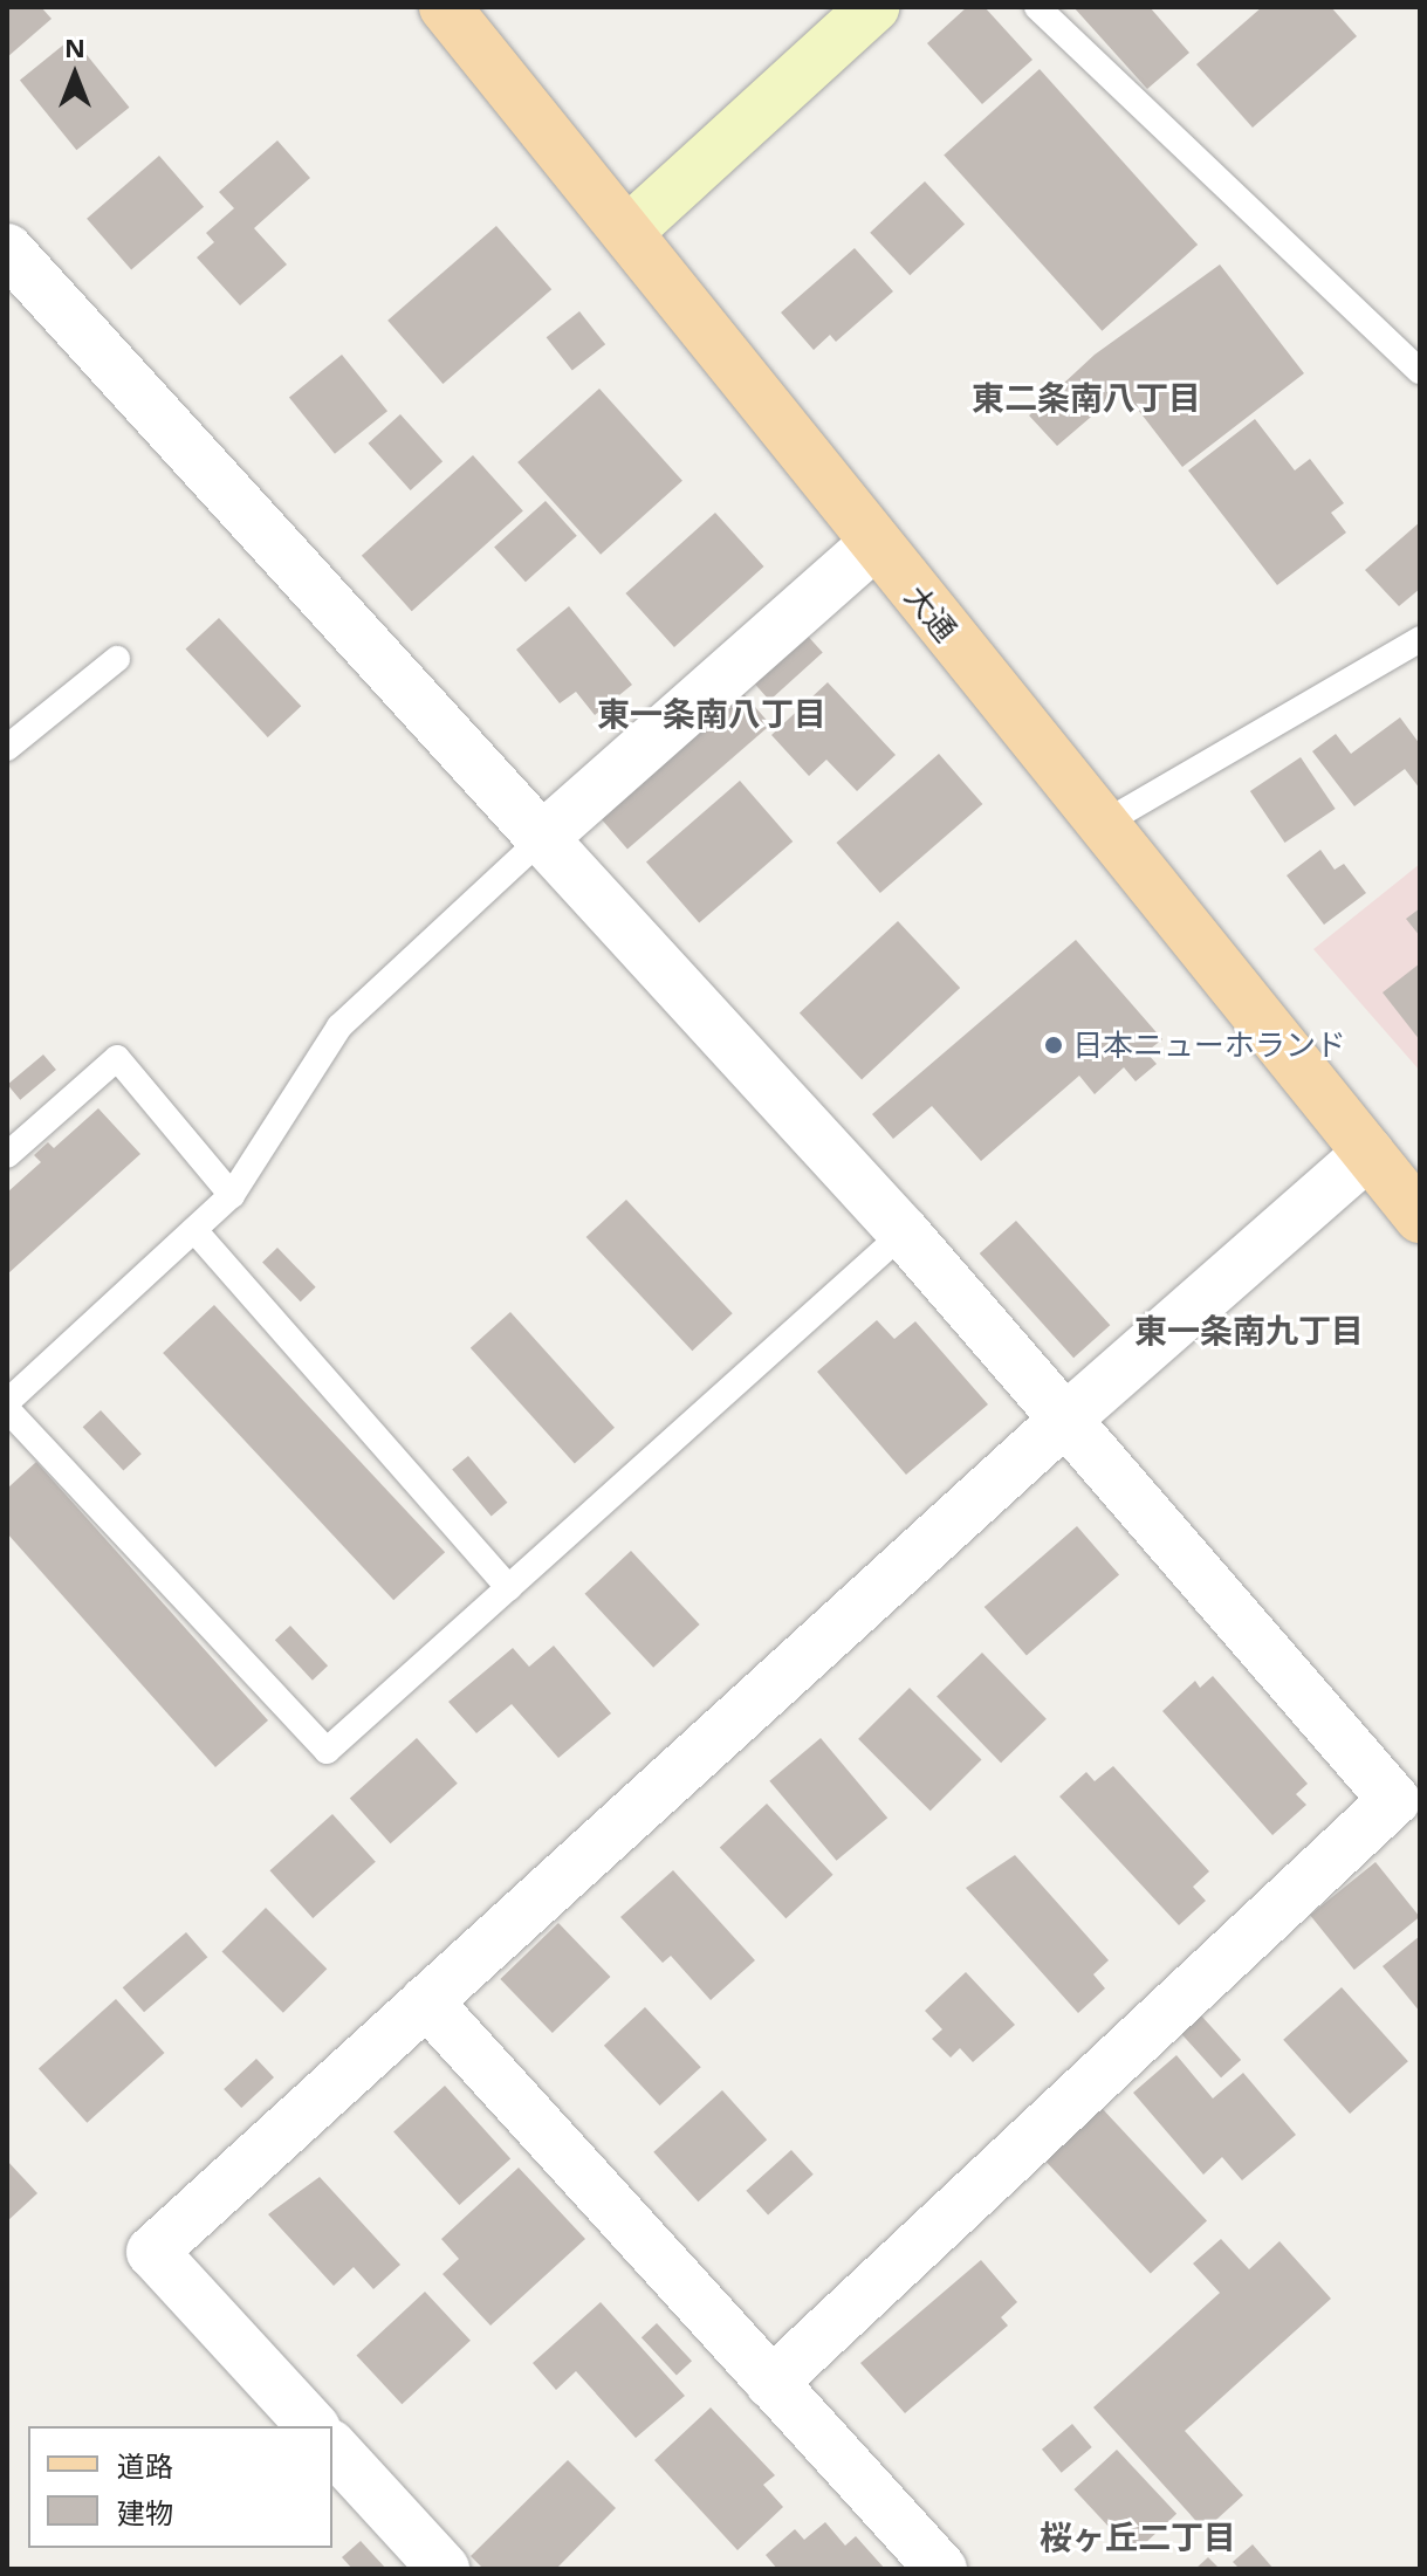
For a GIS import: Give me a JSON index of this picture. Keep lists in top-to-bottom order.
{
  "streets": {
    "main road": ["大通"]
  },
  "districts": [
    "東二条南八丁目",
    "東一条南八丁目",
    "東一条南九丁目",
    "桜ヶ丘二丁目"
  ],
  "places": ["日本ニューホランド"],
  "legend": ["道路", "建物"],
  "north": "top"
}
